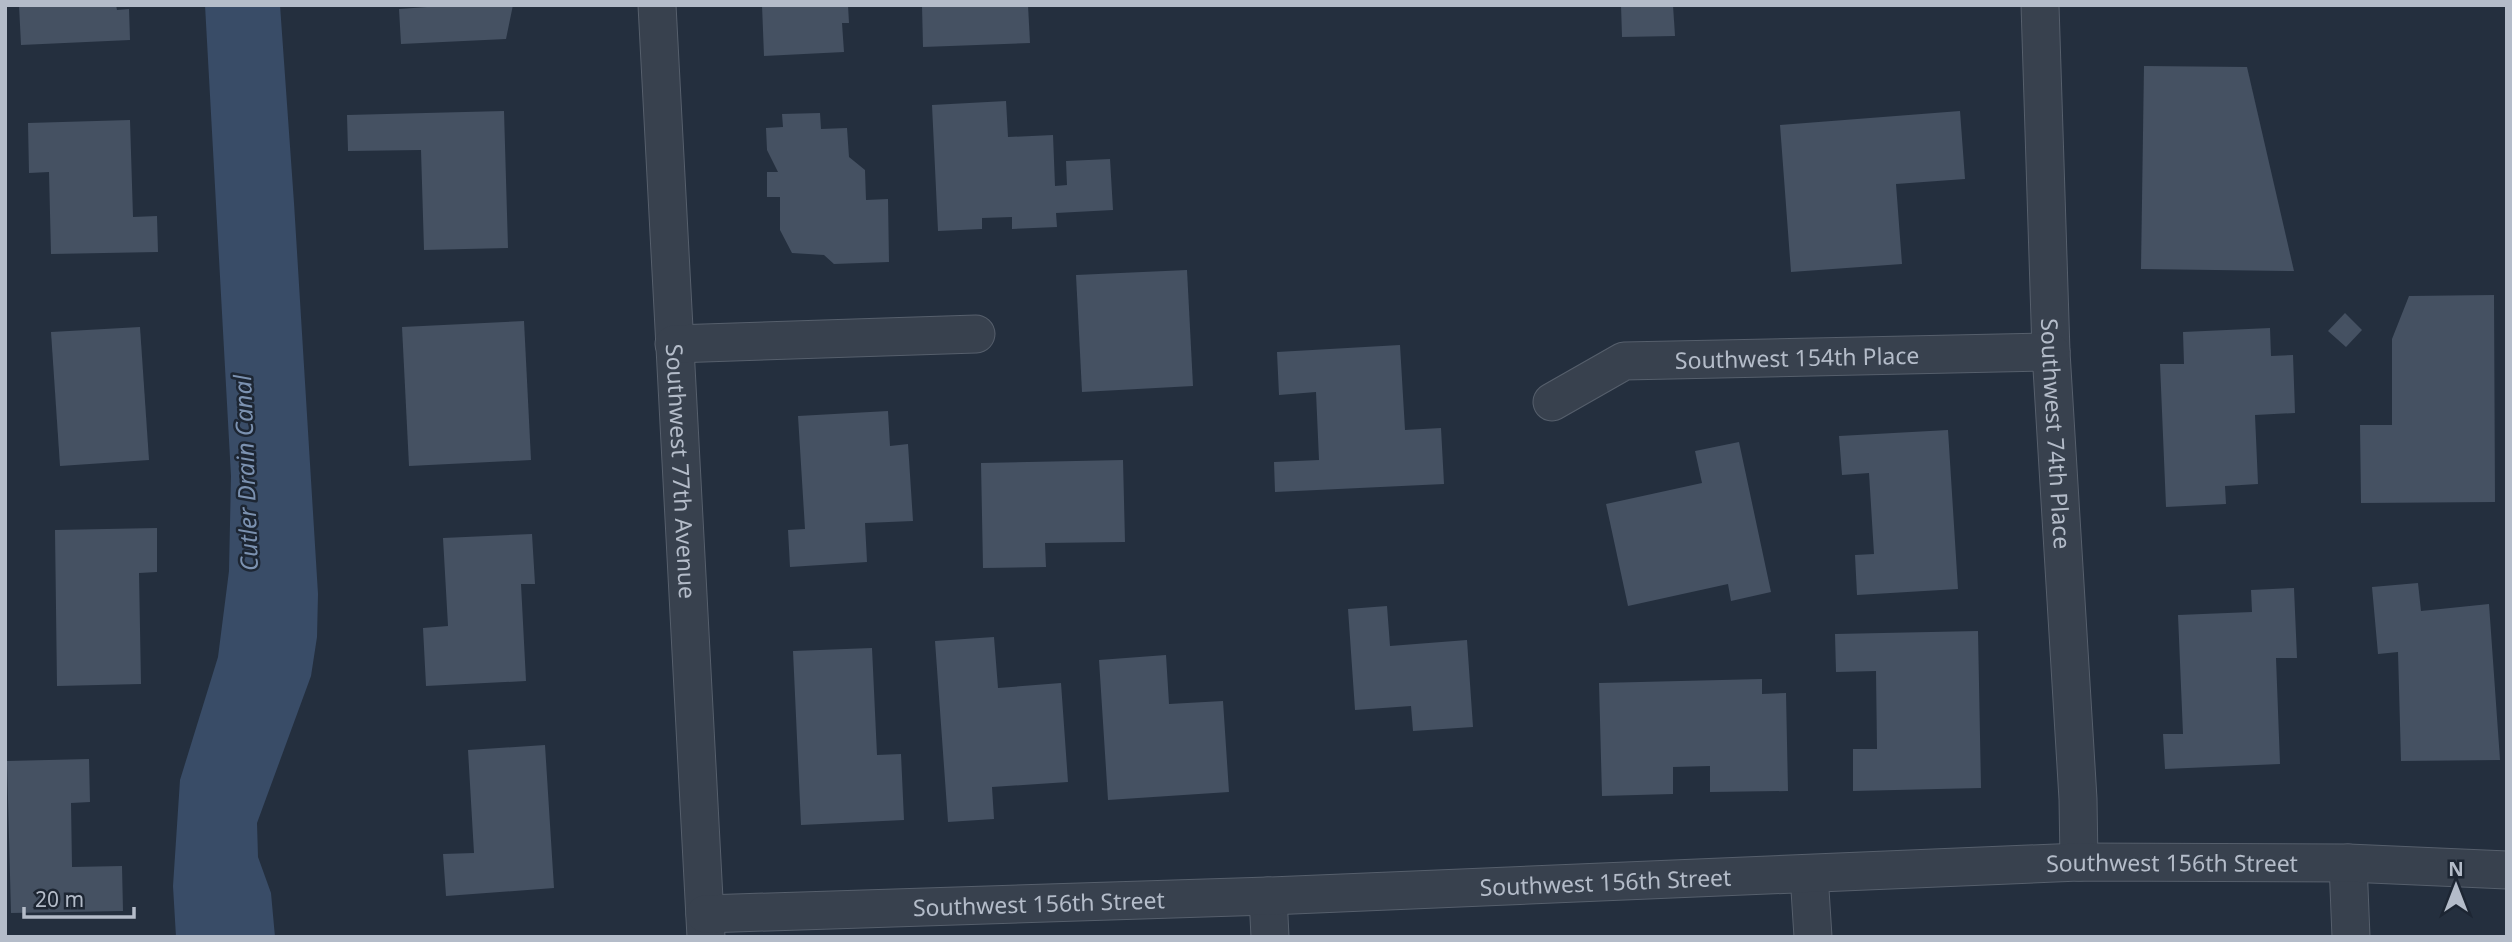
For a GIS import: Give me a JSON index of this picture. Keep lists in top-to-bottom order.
{
  "streets": {
    "street": [
      "Southwest 154th Place",
      "Southwest 74th Place",
      "Southwest 77th Avenue",
      "Southwest 156th Street"
    ]
  },
  "crossings": [
    ["Southwest 154th Place", "Southwest 74th Place"],
    ["Southwest 74th Place", "Southwest 156th Street"],
    ["Southwest 77th Avenue", "Southwest 156th Street"]
  ],
  "water": ["Cutler Drain Canal"],
  "scale_bar": "20 m",
  "north": "top"
}
